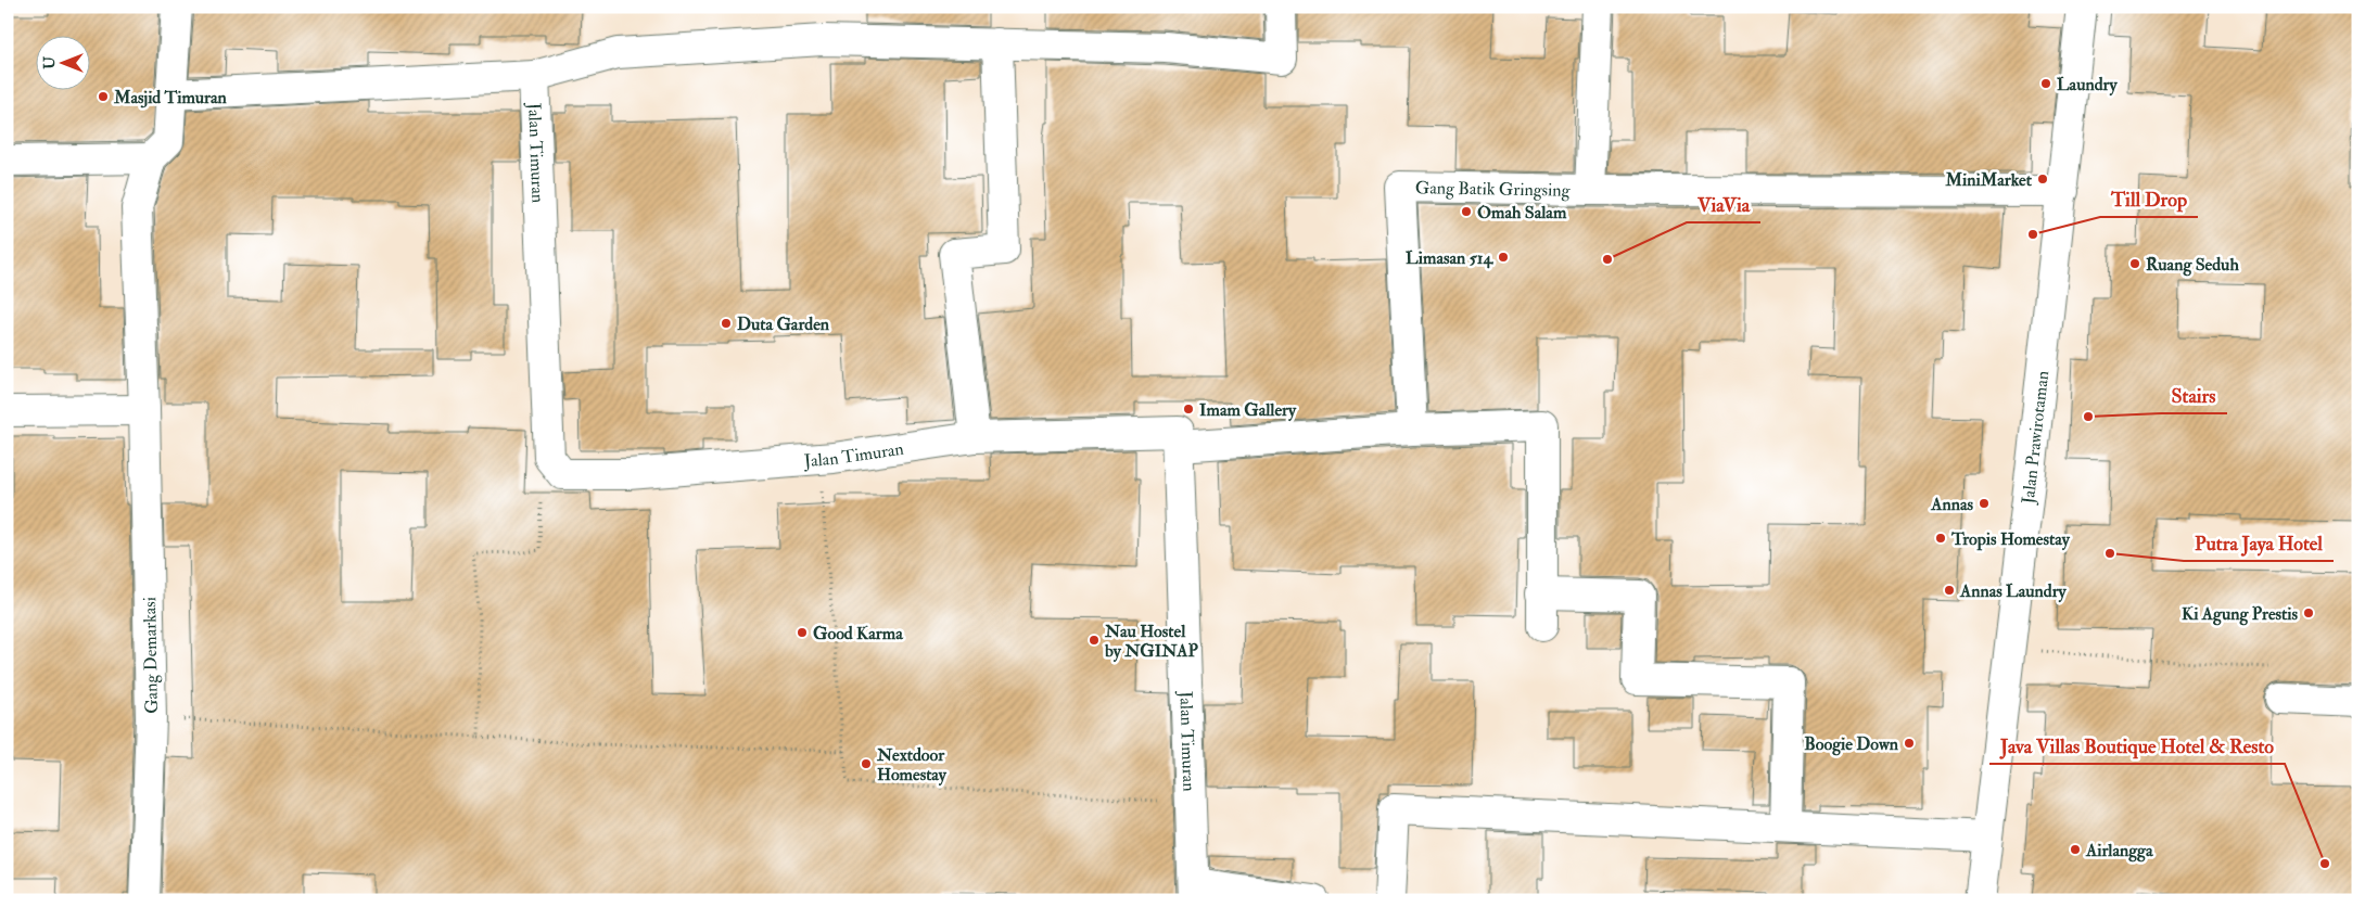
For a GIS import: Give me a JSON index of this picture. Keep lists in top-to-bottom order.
{
  "streets": {
    "street": [
      "Jalan Timuran",
      "Gang Batik Gringsing",
      "Jalan Prawirotaman",
      "Gang Demarkasi"
    ]
  },
  "crossings": [
    ["Gang Batik Gringsing", "Jalan Prawirotaman"]
  ],
  "places": [
    "Laundry",
    "Masjid Timuran",
    "MiniMarket",
    "Omah Salam",
    "Till Drop",
    "Limasan 514",
    "ViaVia",
    "Ruang Seduh",
    "Duta Garden",
    "Imam Gallery",
    "Stairs",
    "Annas",
    "Tropis Homestay",
    "Putra Jaya Hotel",
    "Annas Laundry",
    "Ki Agung Prestis",
    "Good Karma",
    "Nau Hostel by NGINAP",
    "Boogie Down",
    "Nextdoor Homestay",
    "Airlangga",
    "Java Villas Boutique Hotel & Resto"
  ],
  "north": "left"
}
